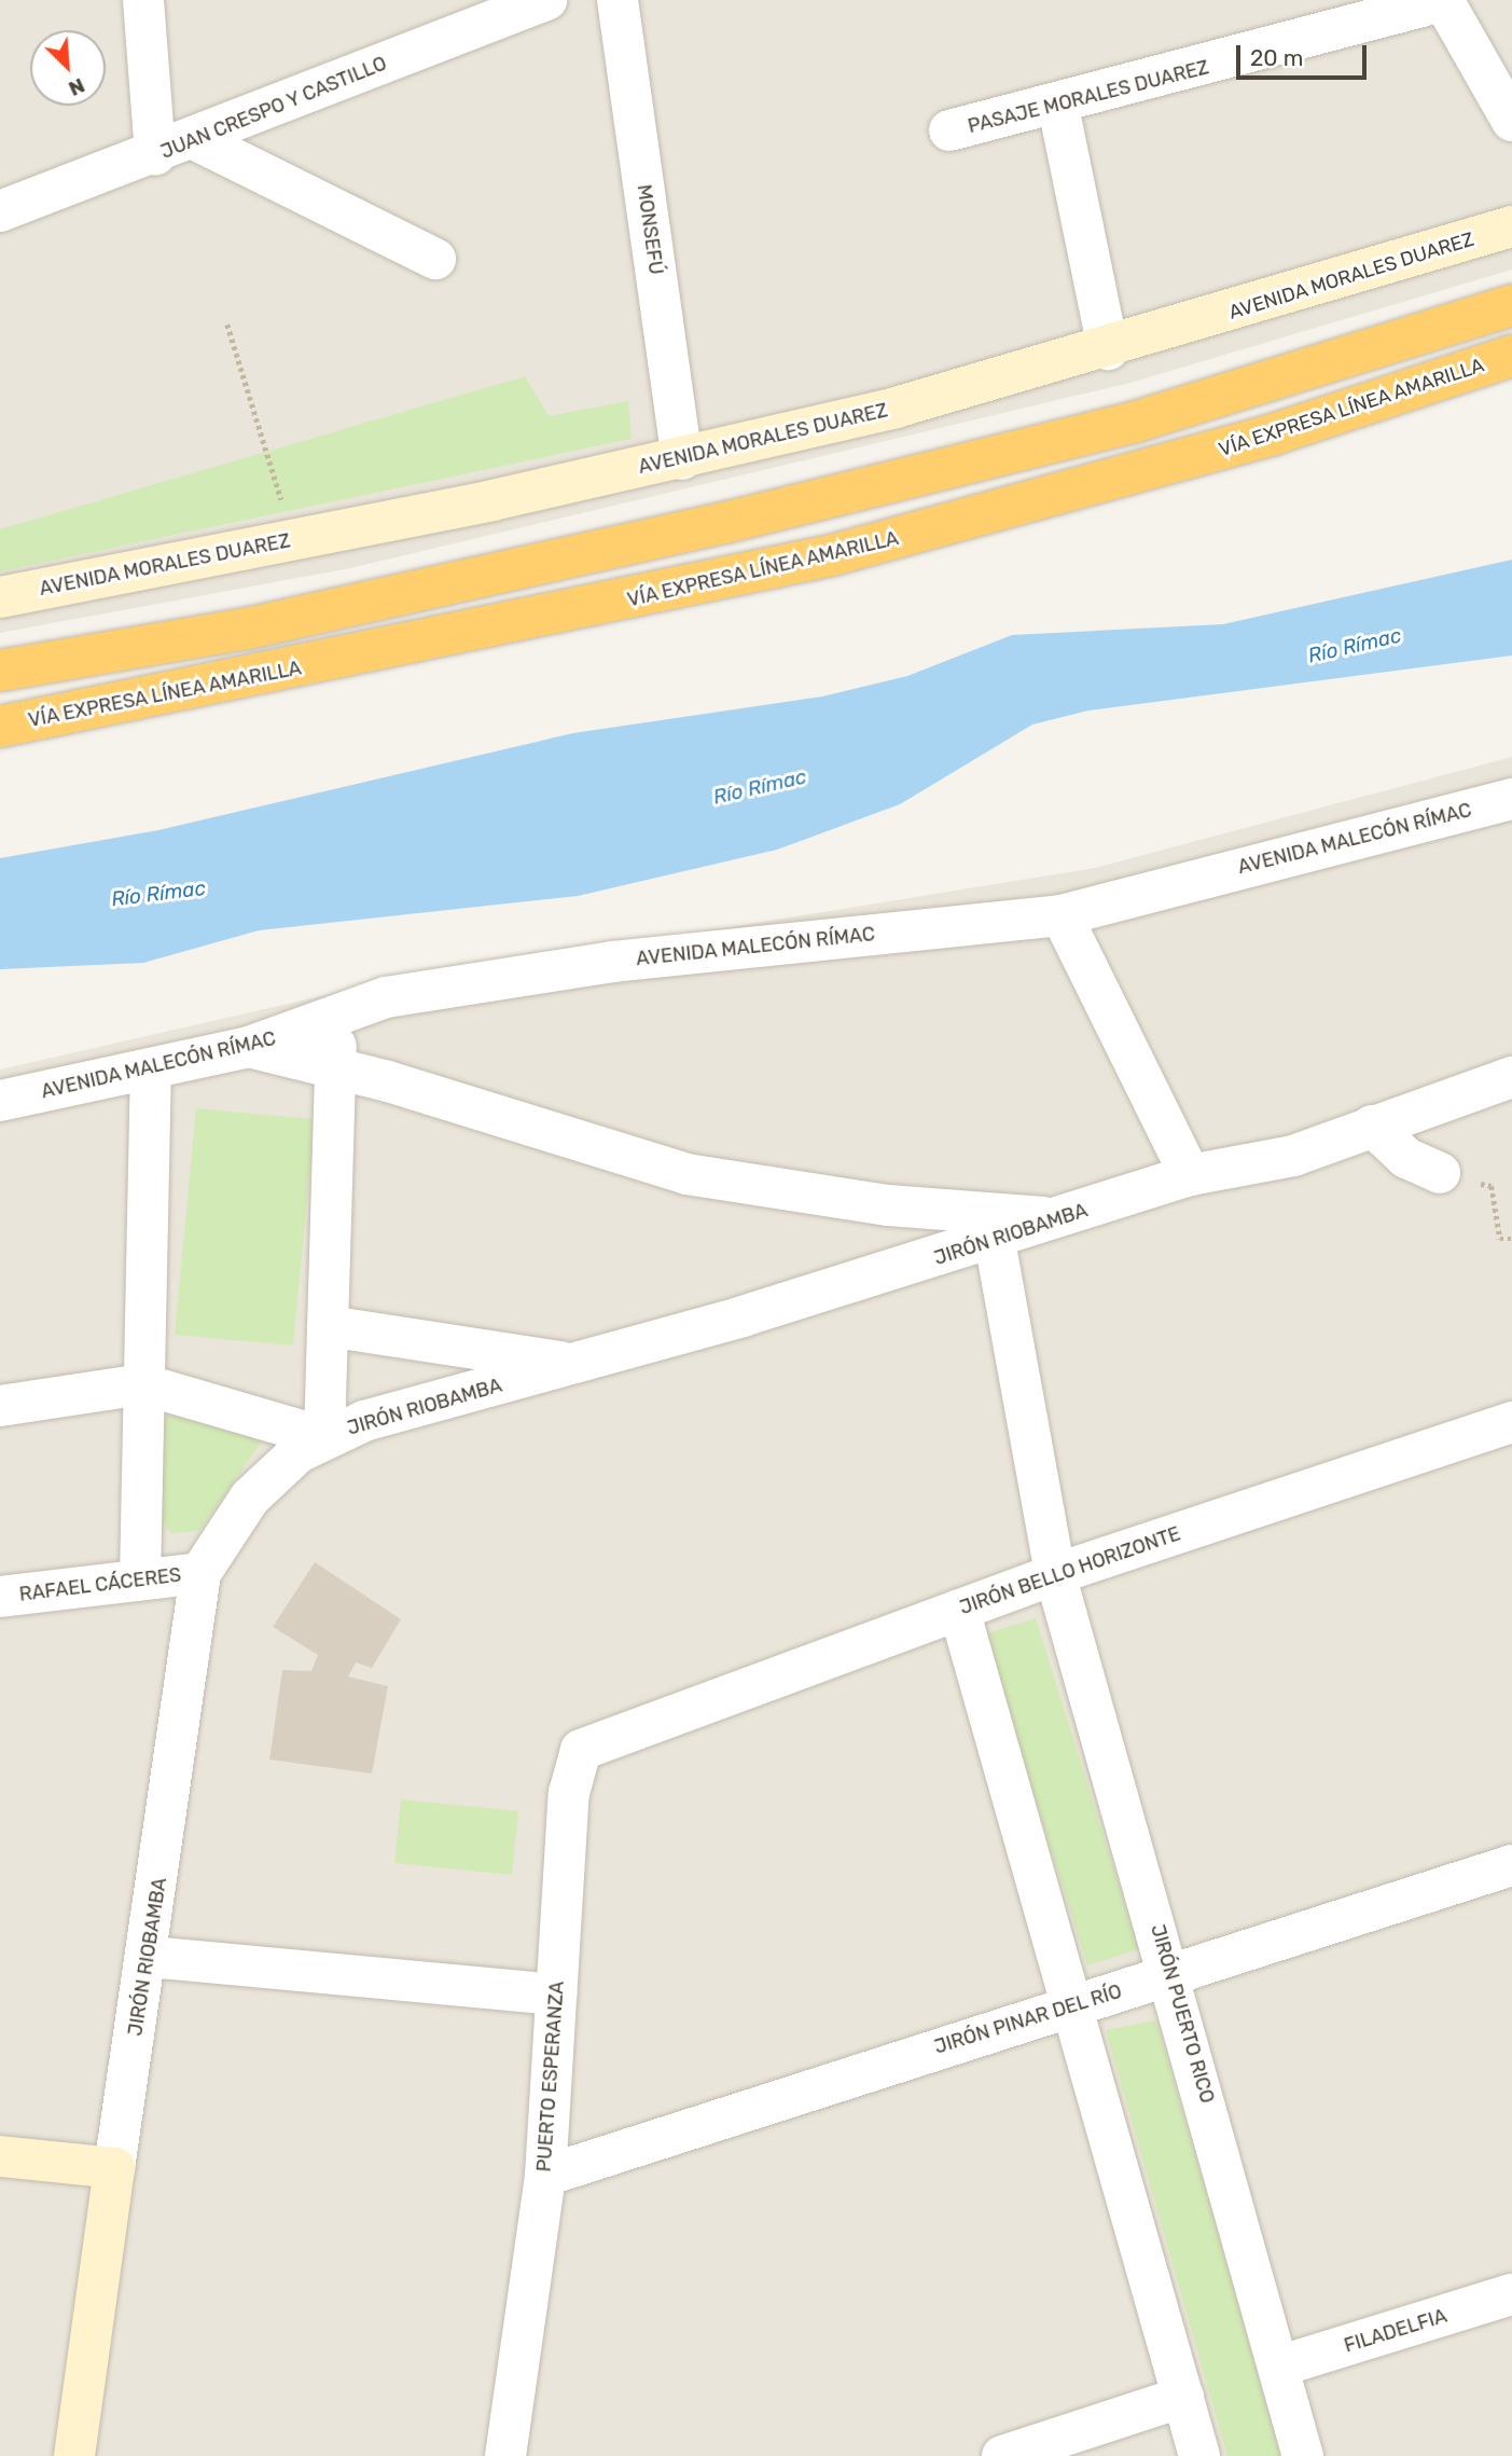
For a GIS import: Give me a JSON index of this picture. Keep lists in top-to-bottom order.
{
  "streets": {
    "highway": ["VÍA EXPRESA LÍNEA AMARILLA"],
    "street": [
      "PASAJE MORALES DUAREZ",
      "JUAN CRESPO Y CASTILLO",
      "MONSEFÚ",
      "AVENIDA MORALES DUAREZ",
      "AVENIDA MALECÓN RÍMAC",
      "JIRÓN RIOBAMBA",
      "JIRÓN BELLO HORIZONTE",
      "RAFAEL CÁCERES",
      "JIRÓN PUERTO RICO",
      "JIRÓN PINAR DEL RÍO",
      "PUERTO ESPERANZA",
      "FILADELFIA"
    ]
  },
  "crossings": [
    ["MONSEFÚ", "AVENIDA MORALES DUAREZ"],
    ["JIRÓN RIOBAMBA", "RAFAEL CÁCERES"],
    ["JIRÓN RIOBAMBA", "JIRÓN PUERTO RICO"],
    ["JIRÓN BELLO HORIZONTE", "JIRÓN PUERTO RICO"],
    ["JIRÓN BELLO HORIZONTE", "PUERTO ESPERANZA"],
    ["JIRÓN PUERTO RICO", "JIRÓN PINAR DEL RÍO"],
    ["JIRÓN PUERTO RICO", "FILADELFIA"],
    ["JIRÓN PINAR DEL RÍO", "PUERTO ESPERANZA"]
  ],
  "water": ["Río Rímac"],
  "scale_bar": "20 m",
  "north": "bottom right"
}
